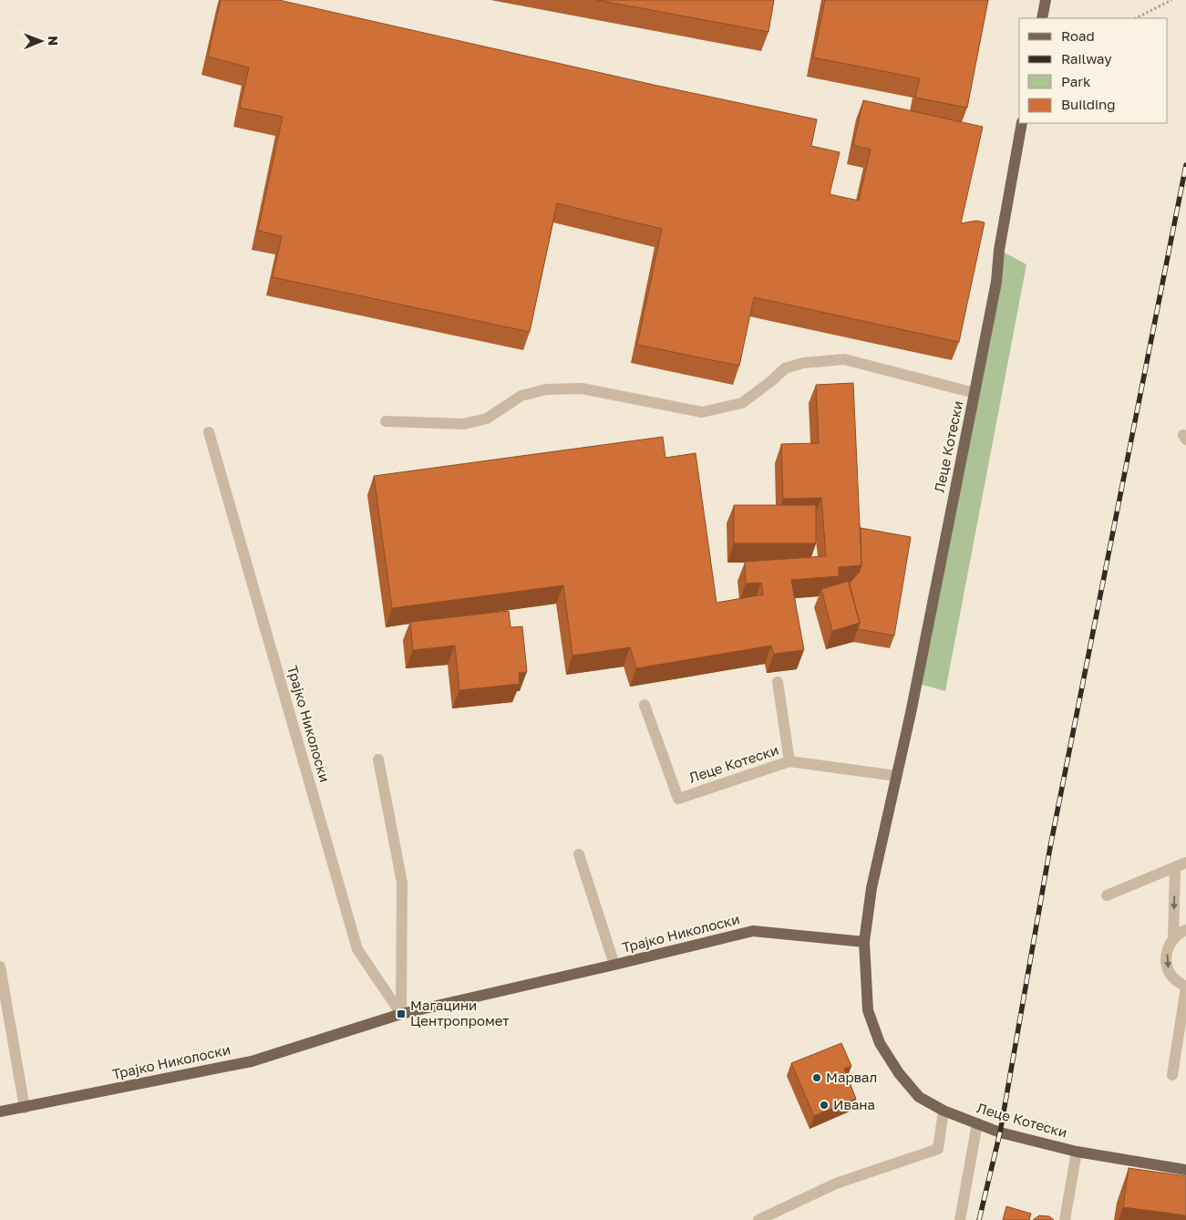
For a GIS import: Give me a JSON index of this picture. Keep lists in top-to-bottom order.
{
  "streets": {
    "main road": ["Леце Котески", "Трајко Николоски"]
  },
  "crossings": [
    ["Леце Котески", "Трајко Николоски"]
  ],
  "places": {
    "transit": ["Магацини Центропромет"],
    "other": ["Марвал", "Ивана"]
  },
  "legend": [
    "Road",
    "Railway",
    "Park",
    "Building"
  ],
  "north": "right"
}
